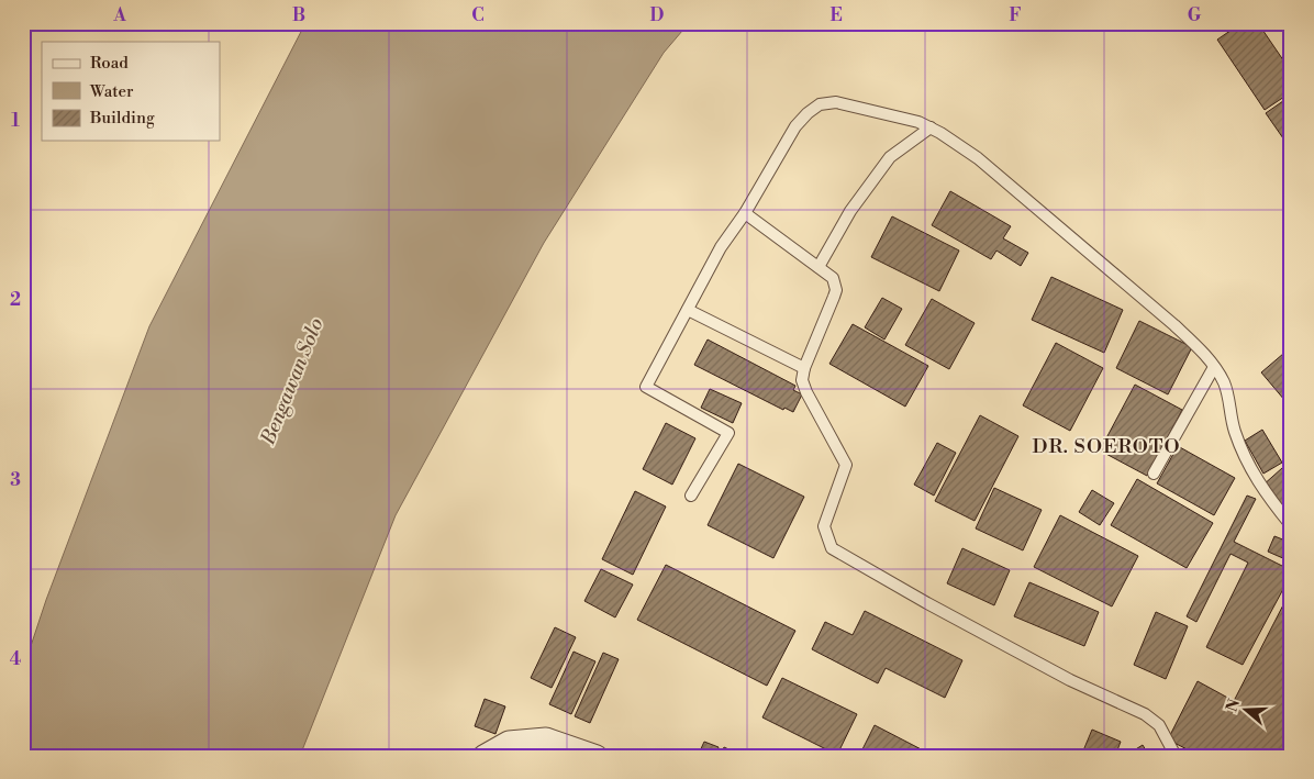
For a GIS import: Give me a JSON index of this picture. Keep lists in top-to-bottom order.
{
  "districts": ["DR. SOEROTO"],
  "water": ["Bengawan Solo"],
  "legend": ["Road", "Water", "Building"],
  "north": "left",
  "grid": {
    "columns": [
      "A",
      "B",
      "C",
      "D",
      "E",
      "F",
      "G"
    ],
    "rows": [
      "1",
      "2",
      "3",
      "4"
    ]
  }
}
